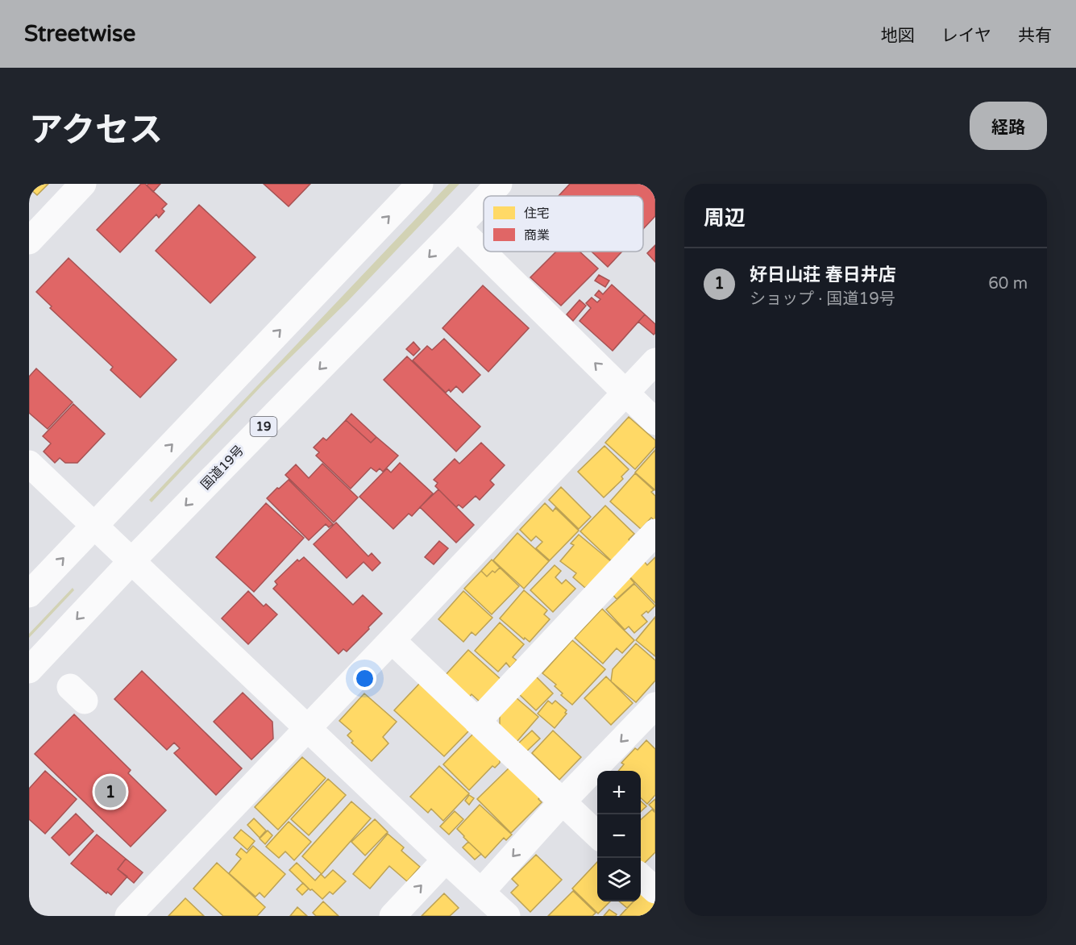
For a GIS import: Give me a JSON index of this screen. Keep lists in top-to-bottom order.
{
  "streets": {
    "main road": ["19", "国道19号"]
  },
  "legend": ["住宅", "商業"],
  "page": {
    "header": "Streetwise",
    "nav": ["地図", "レイヤ", "共有"],
    "title": "アクセス",
    "buttons": "経路",
    "heading": "周辺",
    "list": [
      {
        "mark": "1",
        "name": "好日山荘 春日井店",
        "note": "ショップ · 国道19号",
        "value": "60 m"
      }
    ],
    "map_buttons": ["+", "−"],
    "pins": "1"
  }
}
